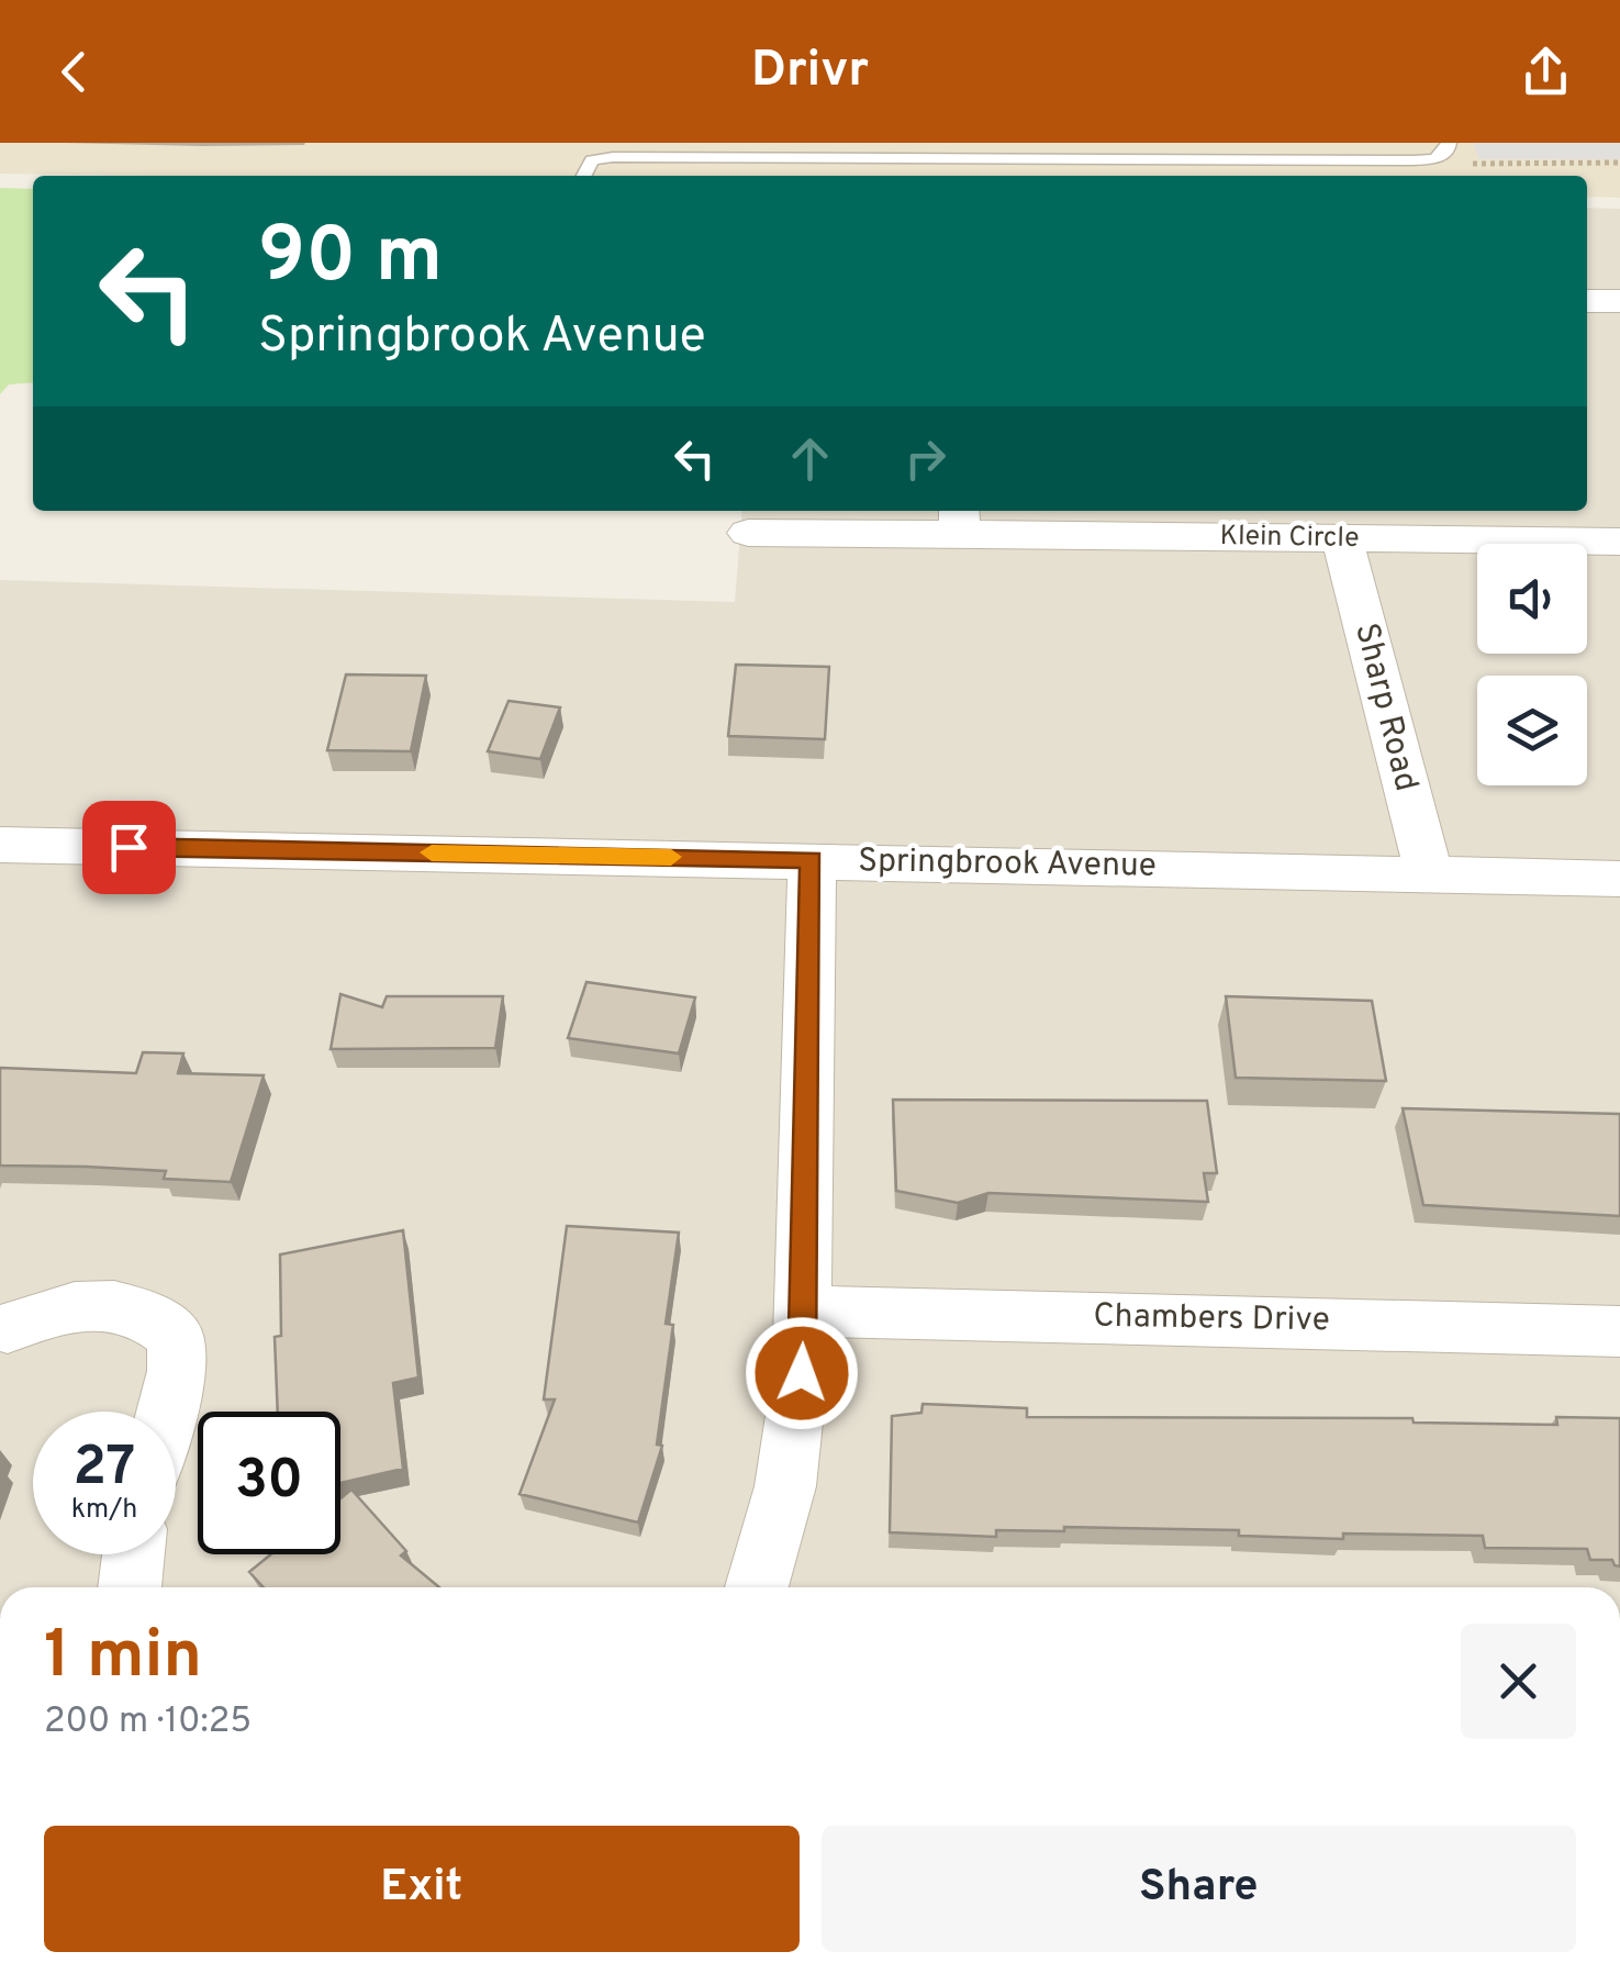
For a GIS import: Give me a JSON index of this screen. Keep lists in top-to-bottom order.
{
  "streets": {
    "street": [
      "Klein Circle",
      "Sharp Road",
      "Springbrook Avenue",
      "Chambers Drive"
    ]
  },
  "crossings": [
    ["Klein Circle", "Sharp Road"],
    ["Sharp Road", "Springbrook Avenue"]
  ],
  "page": {
    "header": "Drivr",
    "turn": ["90 m", "Springbrook Avenue"],
    "speed": "27 km/h",
    "limit": "30",
    "heading": ["1 min", "200 m · 10:25"],
    "buttons": ["Exit", "Share"]
  }
}
